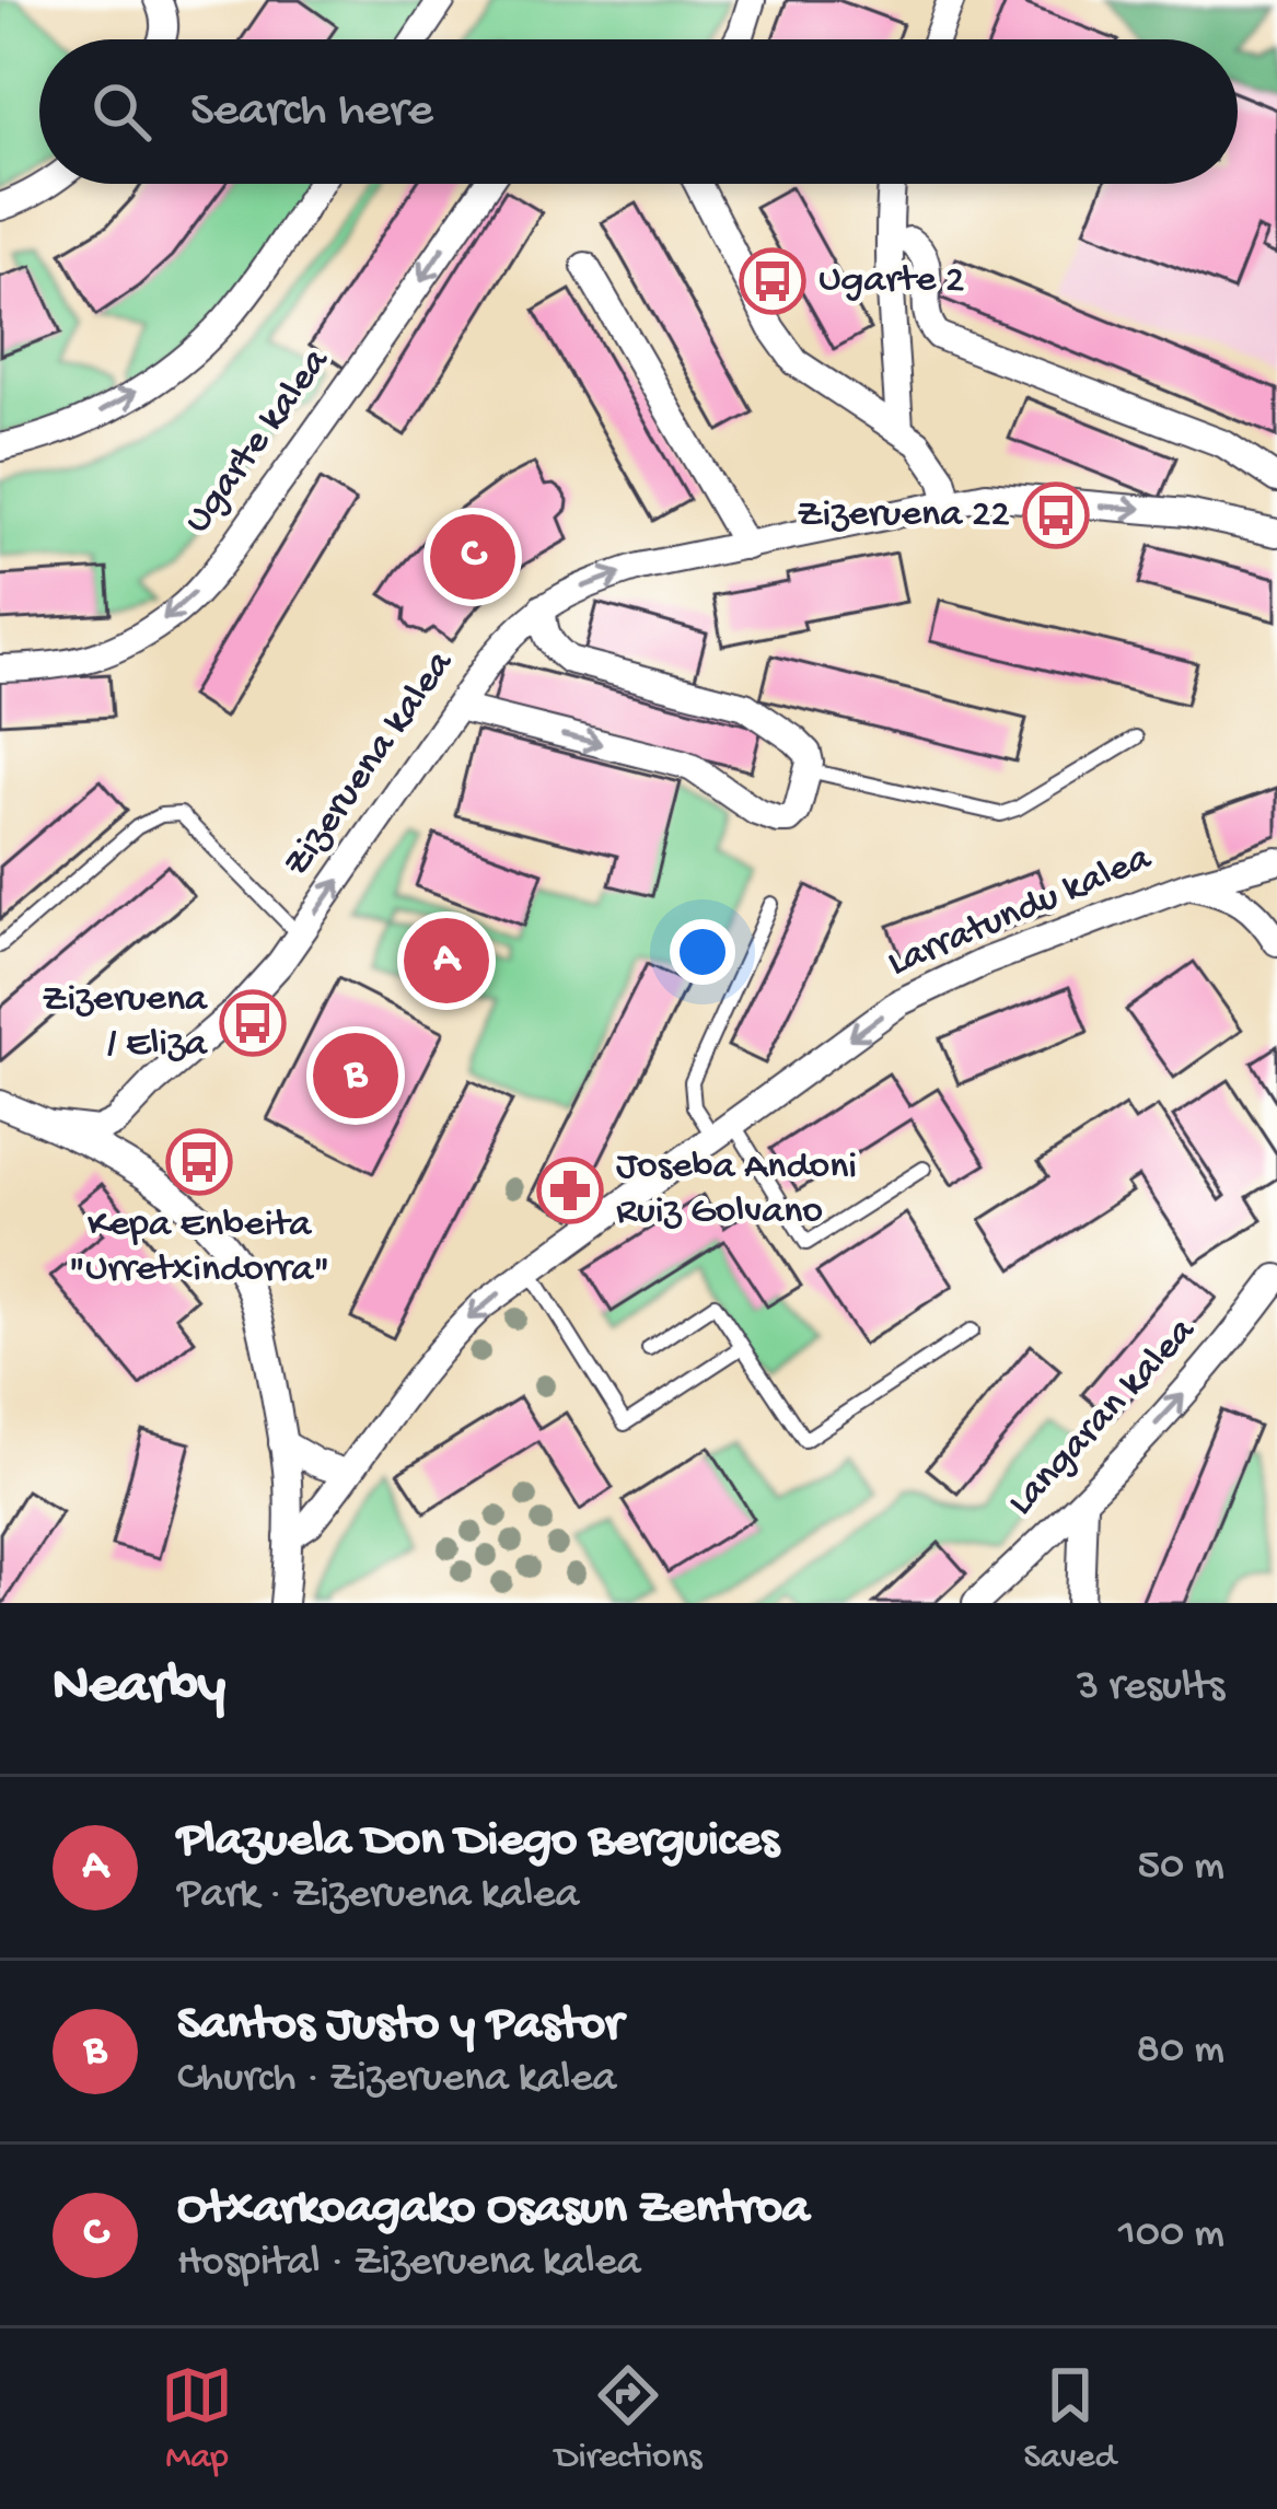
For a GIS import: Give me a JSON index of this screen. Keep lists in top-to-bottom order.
{
  "streets": {
    "street": [
      "Ugarte kalea",
      "Zizeruena kalea",
      "Larratundu kalea",
      "Langaran kalea"
    ]
  },
  "one_way": ["Zizeruena kalea", "Larratundu kalea", "Langaran kalea"],
  "places": {
    "bus stop": [
      "Ugarte 2",
      "Zizeruena 22",
      "Zizeruena / Eliza",
      "Kepa Enbeita \"Urretxindorra\""
    ],
    "pharmacy": ["Joseba Andoni Ruiz Golvano"]
  },
  "page": {
    "search": "Search here",
    "pins": ["C", "A", "B"],
    "heading": ["Nearby", "3 results"],
    "list": [
      {
        "mark": "A",
        "name": "Plazuela Don Diego Berguices",
        "note": "Park · Zizeruena kalea",
        "value": "50 m"
      },
      {
        "mark": "B",
        "name": "Santos Justo y Pastor",
        "note": "Church · Zizeruena kalea",
        "value": "80 m"
      },
      {
        "mark": "C",
        "name": "Otxarkoagako Osasun Zentroa",
        "note": "Hospital · Zizeruena kalea",
        "value": "100 m"
      }
    ],
    "nav": ["Map", "Directions", "Saved"]
  }
}
